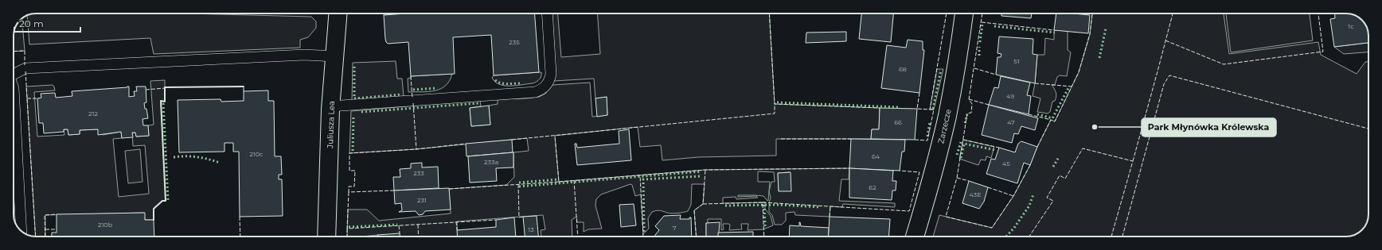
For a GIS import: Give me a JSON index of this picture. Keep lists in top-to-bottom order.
{
  "streets": {
    "street": ["Juliusza Lea", "Zarzecze"]
  },
  "places": ["Park Młynówka Królewska"],
  "house_numbers": [
    "1c",
    "235",
    "51",
    "68",
    "49",
    "212",
    "66",
    "47",
    "210c",
    "64",
    "233a",
    "45",
    "233",
    "62",
    "43E",
    "231",
    "210b",
    "7",
    "13"
  ],
  "scale_bar": "20 m"
}
